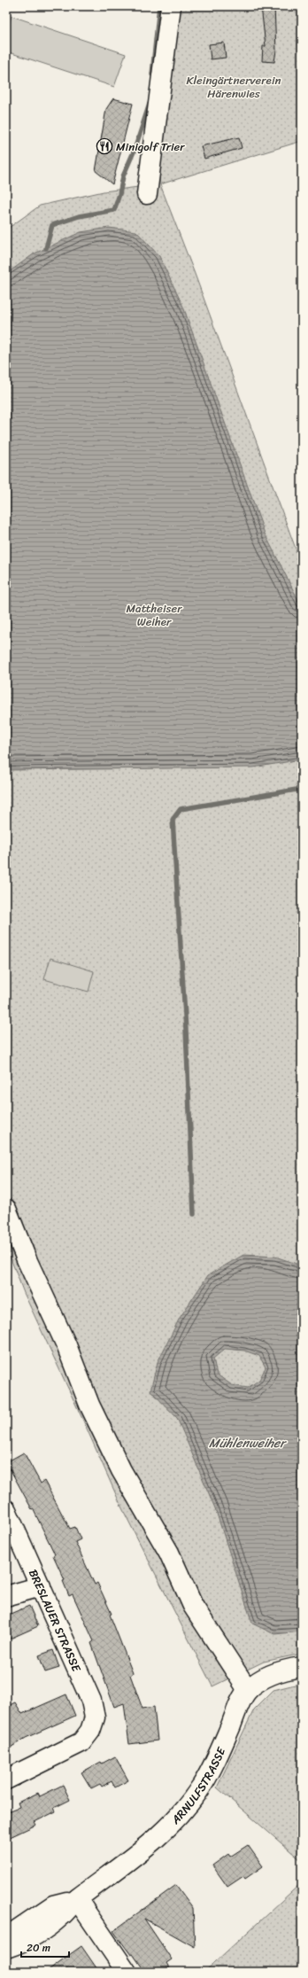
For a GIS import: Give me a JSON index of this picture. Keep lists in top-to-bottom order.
{
  "streets": {
    "street": ["BRESLAUER STRASSE", "ARNULFSTRASSE"]
  },
  "water": ["Mühlenweiher"],
  "parks": ["Kleingärtnerverein Härenwies", "Mattheiser Weiher"],
  "places": {
    "restaurant": ["Minigolf Trier"]
  },
  "scale_bar": "20 m"
}
